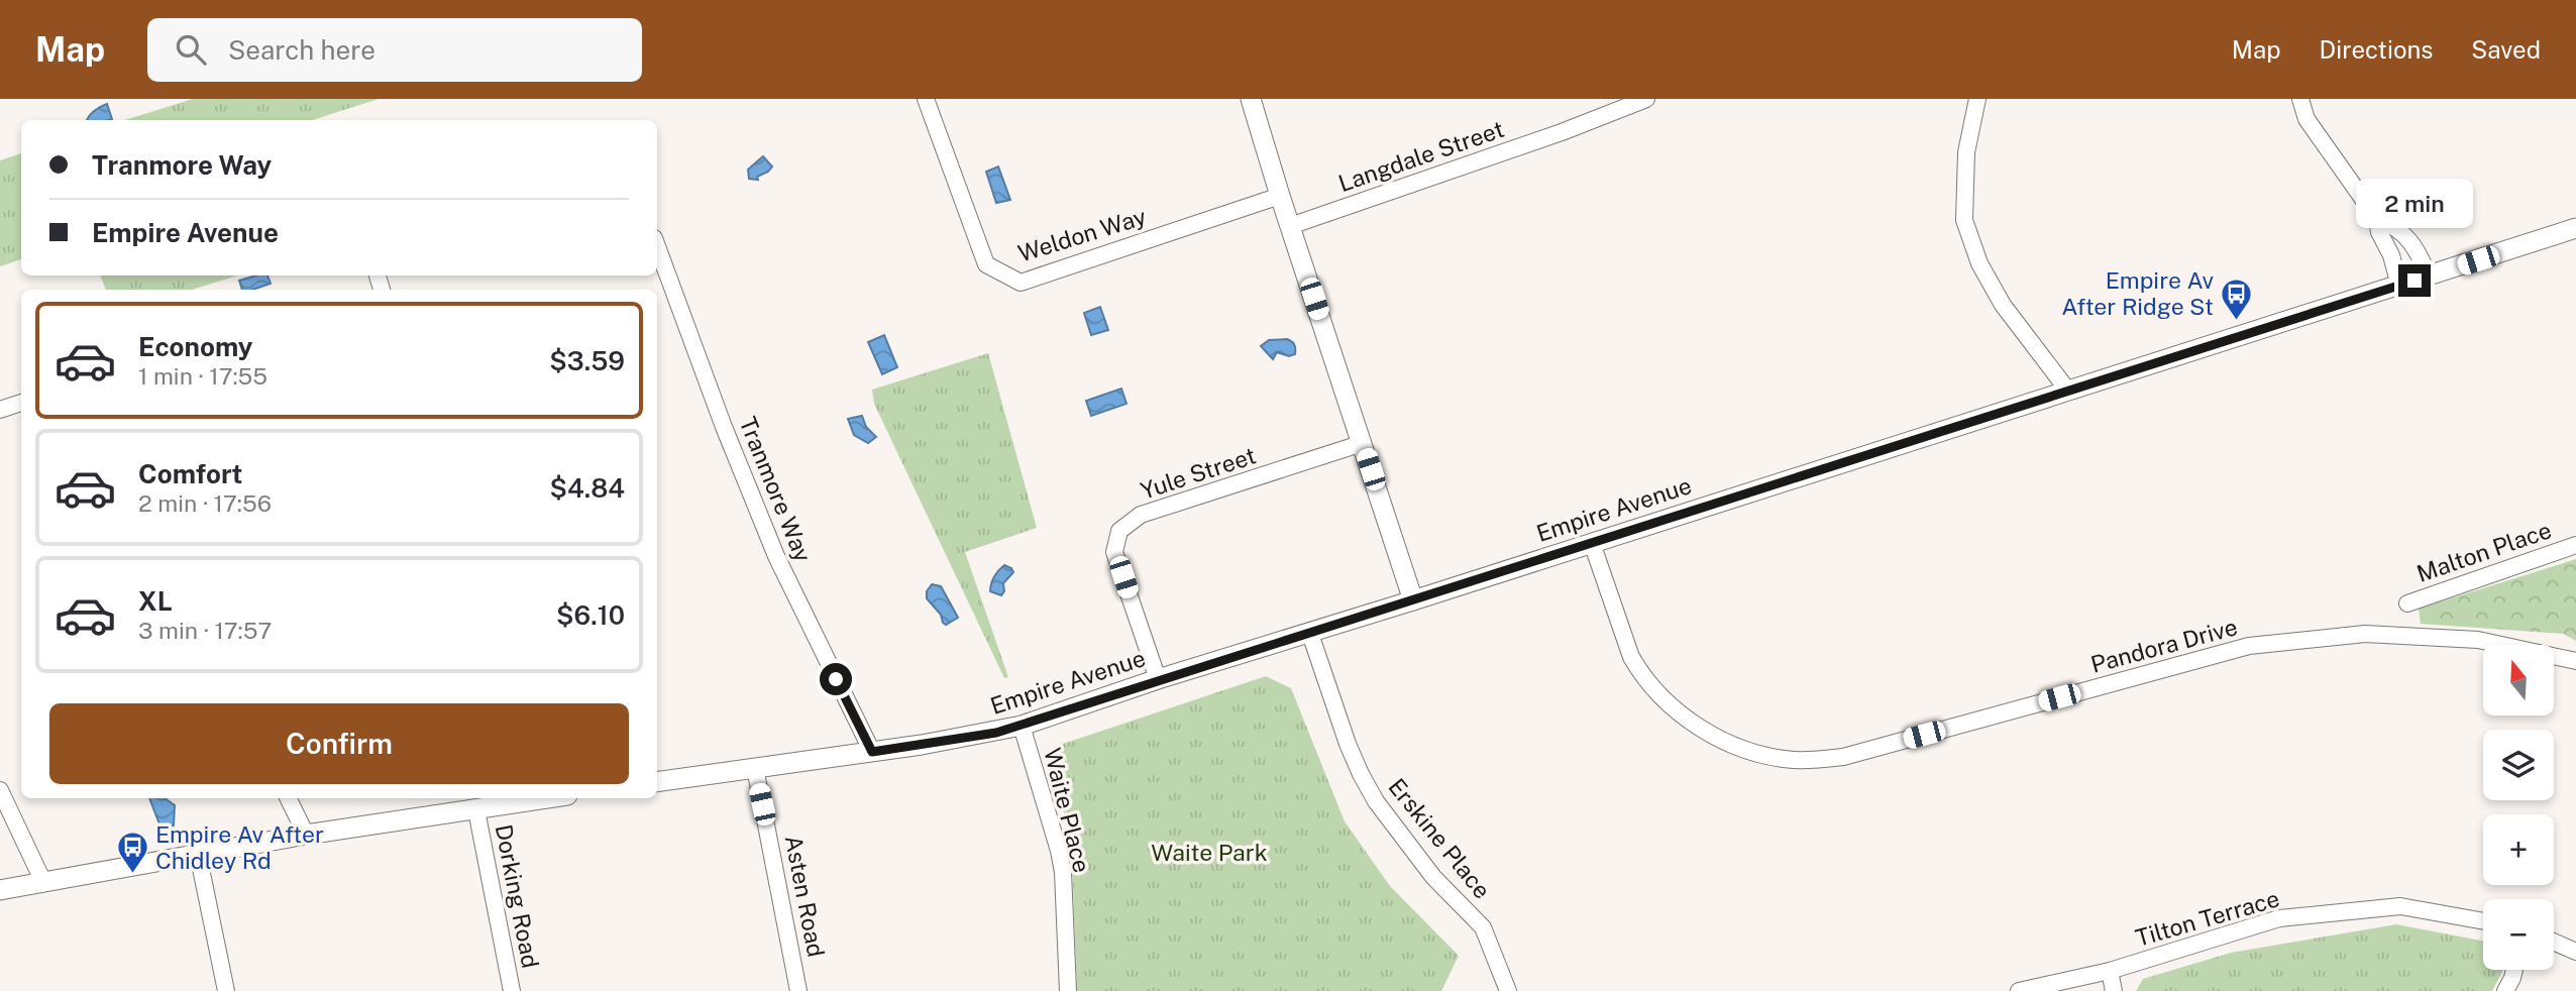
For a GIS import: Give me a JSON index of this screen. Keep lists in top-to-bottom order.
{
  "streets": {
    "street": [
      "Langdale Street",
      "Weldon Way",
      "Yule Street",
      "Tranmore Way",
      "Empire Avenue",
      "Malton Place",
      "Pandora Drive",
      "Waite Place",
      "Erskine Place",
      "Dorking Road",
      "Asten Road",
      "Tilton Terrace"
    ]
  },
  "crossings": [
    ["Yule Street", "Empire Avenue"],
    ["Tranmore Way", "Empire Avenue"],
    ["Empire Avenue", "Pandora Drive"],
    ["Empire Avenue", "Waite Place"],
    ["Empire Avenue", "Erskine Place"],
    ["Empire Avenue", "Asten Road"]
  ],
  "parks": ["Waite Park"],
  "places": {
    "bus stop": ["Empire Av After Ridge St", "Empire Av After Chidley Rd"]
  },
  "north": "top",
  "page": {
    "header": "Map",
    "search": "Search here",
    "nav": ["Map", "Directions", "Saved"],
    "banner": ["Tranmore Way", "Empire Avenue"],
    "bubble": "2 min",
    "list": [
      {
        "name": "Economy",
        "note": "1 min · 17:55",
        "value": "$3.59"
      },
      {
        "name": "Comfort",
        "note": "2 min · 17:56",
        "value": "$4.84"
      },
      {
        "name": "XL",
        "note": "3 min · 17:57",
        "value": "$6.10"
      }
    ],
    "map_buttons": ["+", "−"],
    "buttons": "Confirm"
  }
}
